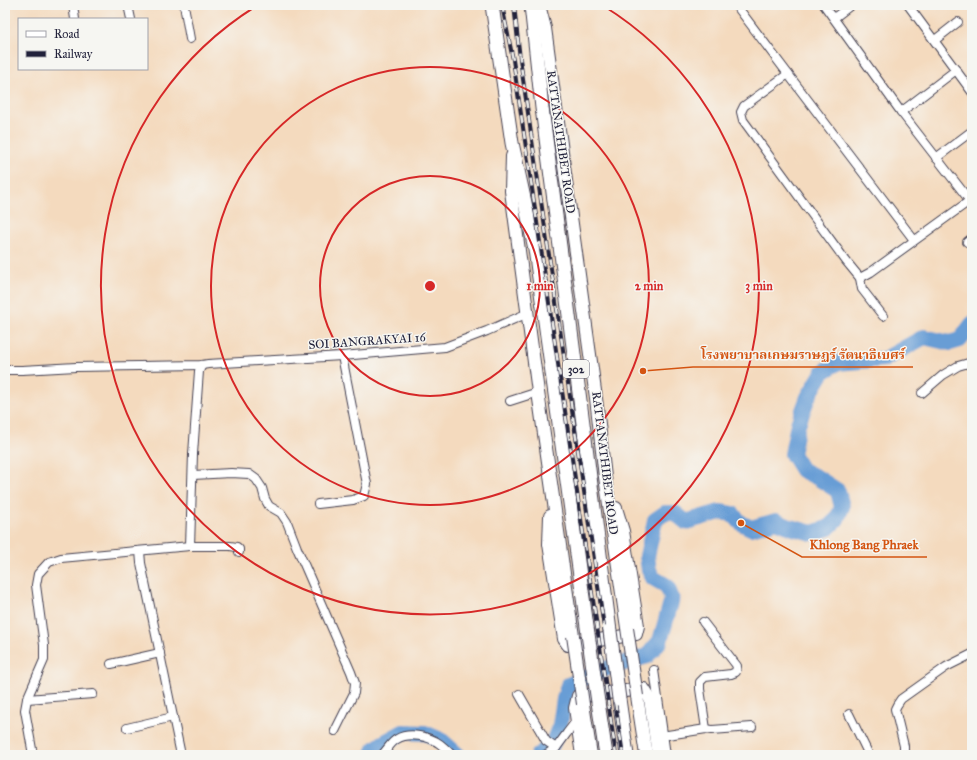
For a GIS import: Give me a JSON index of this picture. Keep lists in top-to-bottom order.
{
  "streets": {
    "main road": ["RATTANATHIBET ROAD", "302"],
    "street": ["SOI BANGRAKYAI 16"]
  },
  "crossings": [
    ["SOI BANGRAKYAI 16", "302"]
  ],
  "places": ["โรงพยาบาลเกษมราษฏร์ รัตนาธิเบศร์", "Khlong Bang Phraek"],
  "legend": ["Road", "Railway"],
  "rings": ["1 min", "2 min", "3 min"]
}
